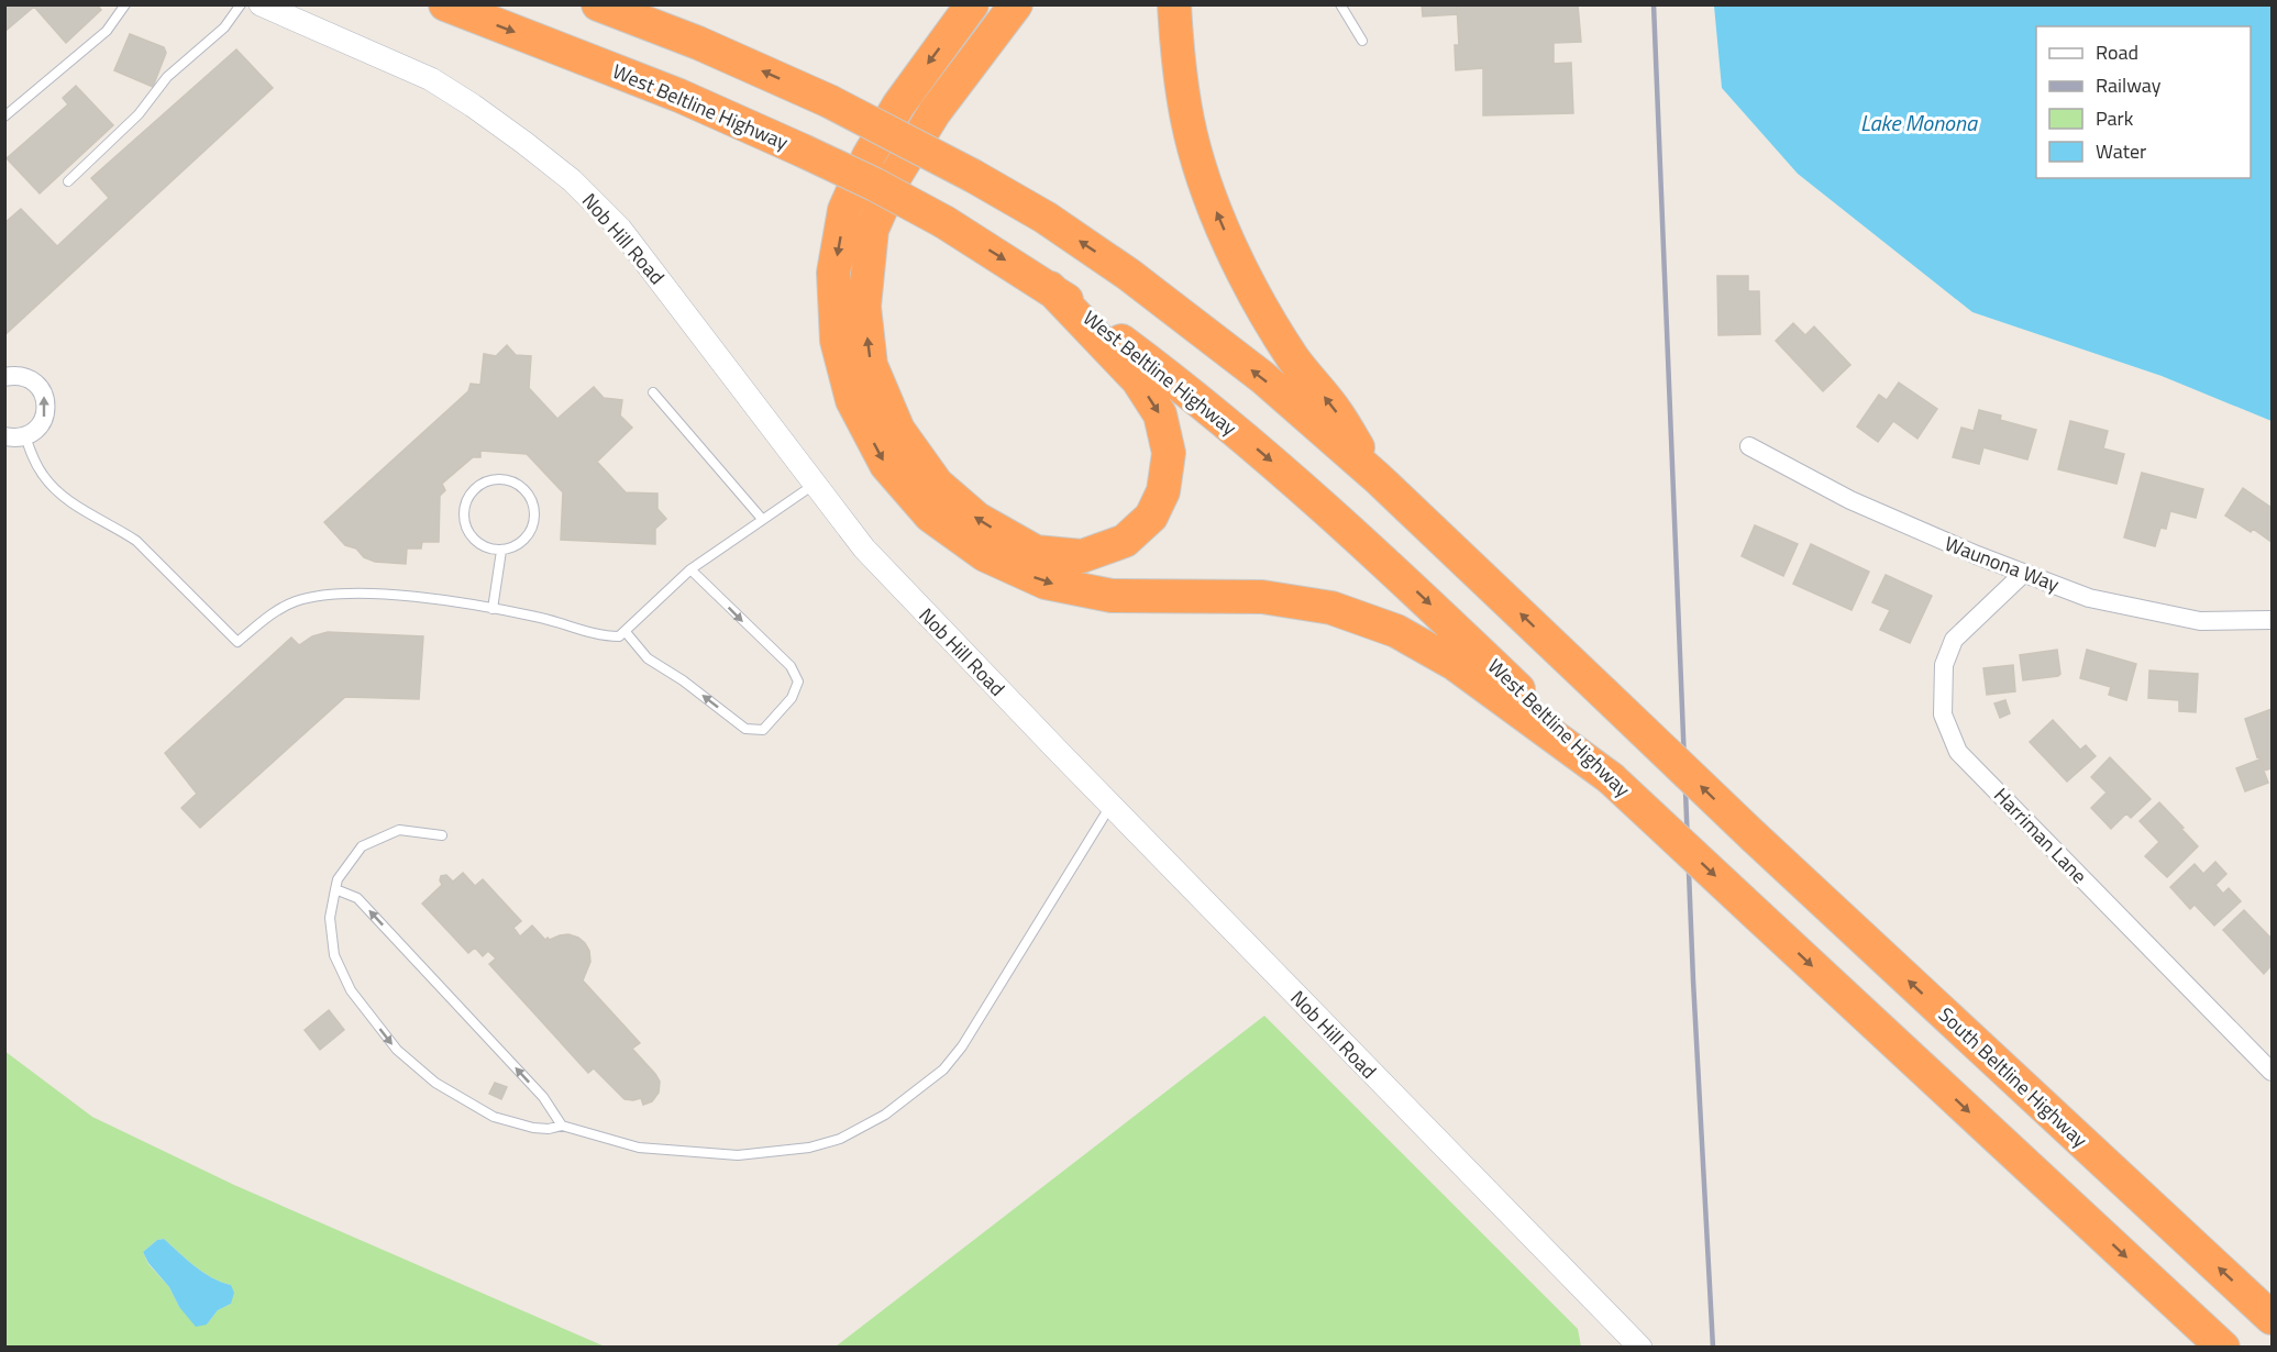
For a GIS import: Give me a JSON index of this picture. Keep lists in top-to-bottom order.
{
  "streets": {
    "highway": ["West Beltline Highway", "South Beltline Highway"],
    "street": ["Nob Hill Road", "Waunona Way", "Harriman Lane"]
  },
  "crossings": [
    ["Waunona Way", "Harriman Lane"]
  ],
  "one_way": ["South Beltline Highway"],
  "water": ["Lake Monona"],
  "legend": [
    "Road",
    "Railway",
    "Park",
    "Water"
  ]
}
